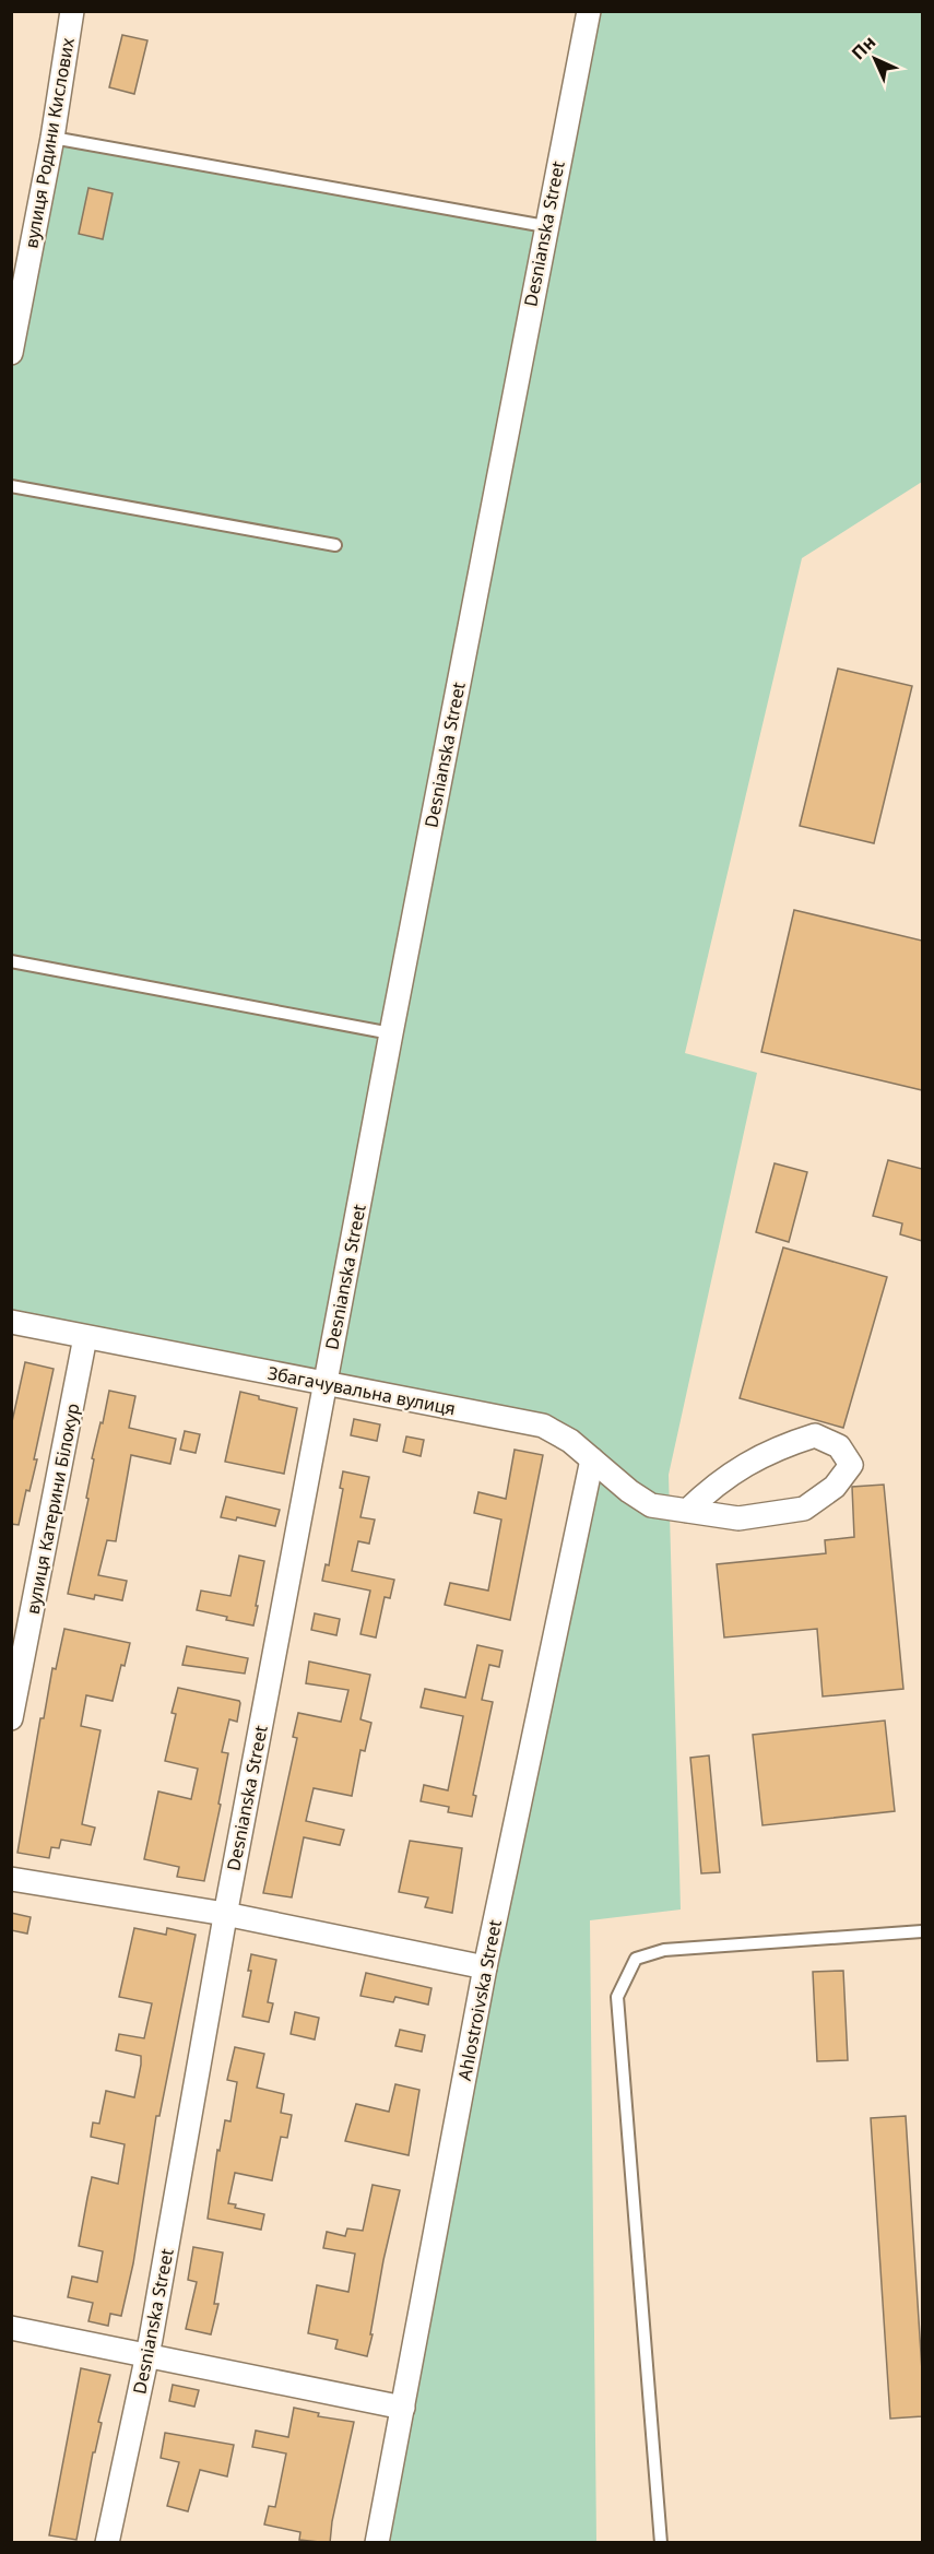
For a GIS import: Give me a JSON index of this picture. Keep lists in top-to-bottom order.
{
  "streets": {
    "street": [
      "вулиця Родини Кислових",
      "Desnianska Street",
      "Збагачувальна вулиця",
      "вулиця Катерини Білокур",
      "Ahlostroivska Street"
    ]
  },
  "crossings": [
    ["Desnianska Street", "Збагачувальна вулиця"],
    ["Збагачувальна вулиця", "вулиця Катерини Білокур"],
    ["Збагачувальна вулиця", "Ahlostroivska Street"]
  ],
  "north": "top left"
}
